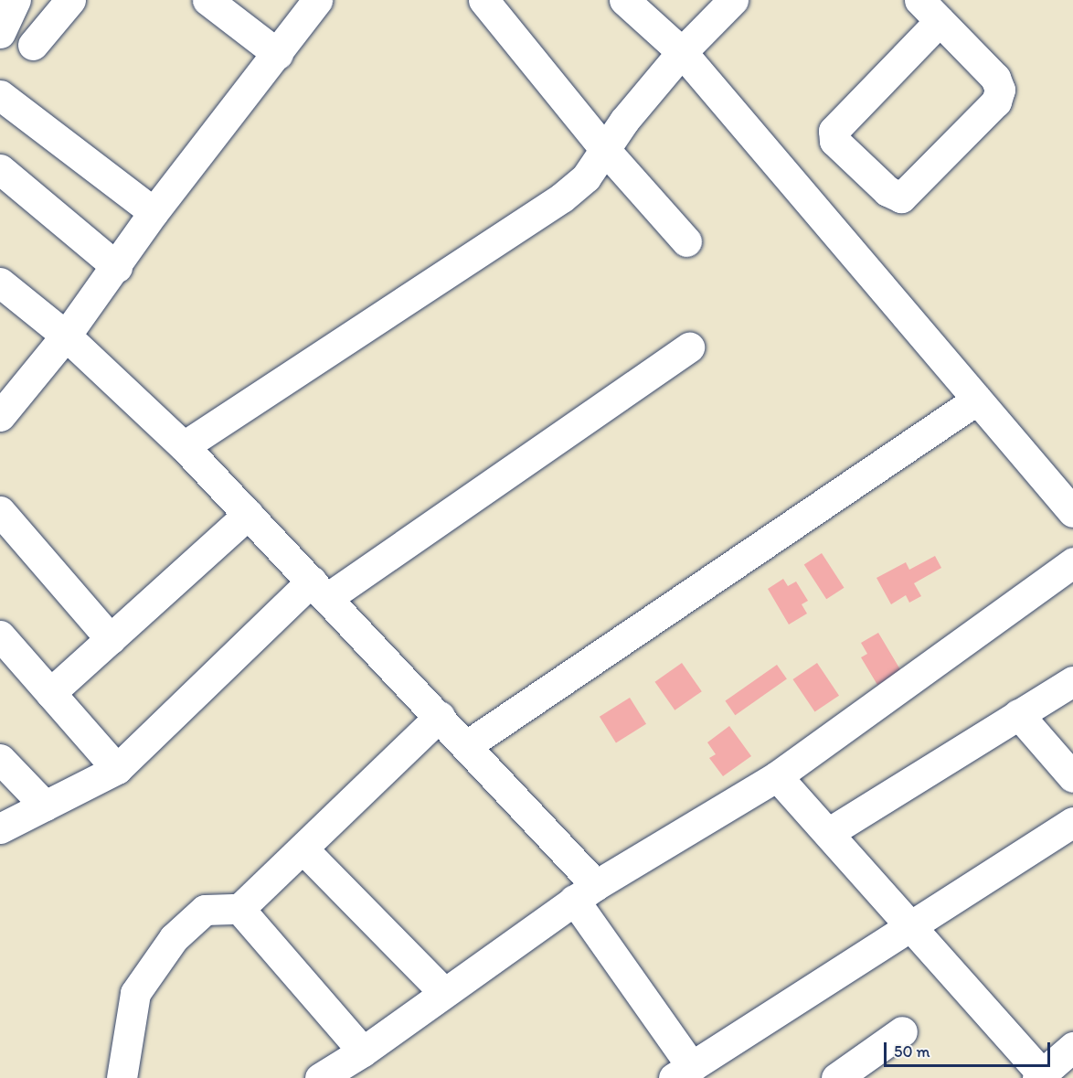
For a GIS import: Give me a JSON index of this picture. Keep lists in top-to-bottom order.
{
  "scale_bar": "50 m"
}
